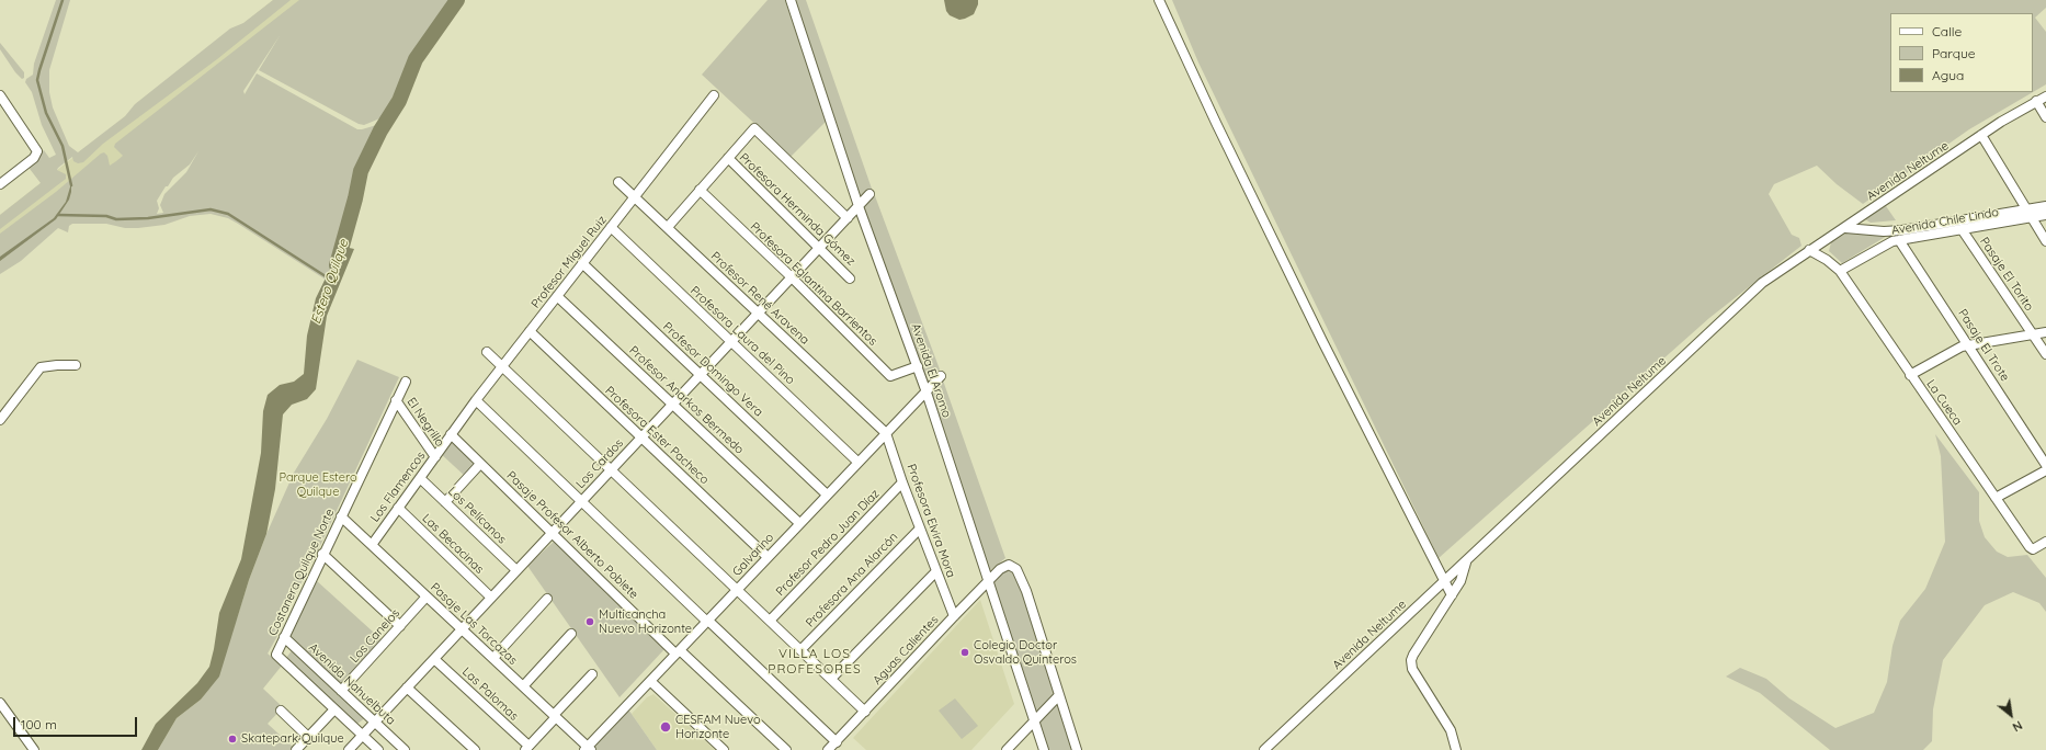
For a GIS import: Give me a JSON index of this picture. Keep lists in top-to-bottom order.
{
  "streets": {
    "street": [
      "Avenida Neltume",
      "Profesora Herminda Gómez",
      "Avenida Chile Lindo",
      "Profesor Miguel Ruiz",
      "Pasaje El Torito",
      "Profesora Eglantina Barrientos",
      "Profesor René Aravena",
      "Profesora Laura del Pino",
      "Pasaje El Trote",
      "Profesor Domingo Vera",
      "Avenida El Aromo",
      "Profesor Anarkos Bermedo",
      "La Cueca",
      "El Negrillo",
      "Profesora Ester Pacheco",
      "Los Cardos",
      "Los Flamencos",
      "Los Pelícanos",
      "Profesora Elvira Mora",
      "Pasaje Profesor Alberto Poblete",
      "Profesor Pedro Juan Díaz",
      "Las Becacinas",
      "Galvarino",
      "Costanera Quilque Norte",
      "Profesora Ana Alarcón",
      "Pasaje Las Torcazas",
      "Los Canelos",
      "Aguas Calientes",
      "Avenida Nahuelbuta",
      "Las Palomas"
    ]
  },
  "crossings": [
    ["Avenida Neltume", "Avenida Chile Lindo"],
    ["Profesora Herminda Gómez", "Los Cardos"],
    ["Avenida Chile Lindo", "Pasaje El Torito"],
    ["Avenida Chile Lindo", "Pasaje El Trote"],
    ["Avenida Chile Lindo", "La Cueca"],
    ["Profesor Miguel Ruiz", "Profesor René Aravena"],
    ["Profesor Miguel Ruiz", "Profesora Laura del Pino"],
    ["Profesor Miguel Ruiz", "Profesor Domingo Vera"],
    ["Profesor Miguel Ruiz", "Profesor Anarkos Bermedo"],
    ["Profesor Miguel Ruiz", "Profesora Ester Pacheco"],
    ["Profesor Miguel Ruiz", "Los Flamencos"],
    ["Profesor Miguel Ruiz", "Pasaje Profesor Alberto Poblete"],
    ["Profesora Eglantina Barrientos", "Avenida El Aromo"],
    ["Profesora Eglantina Barrientos", "Los Cardos"],
    ["Profesor René Aravena", "Los Cardos"],
    ["Profesor René Aravena", "Profesora Elvira Mora"],
    ["Profesor René Aravena", "Galvarino"],
    ["Profesora Laura del Pino", "Los Cardos"],
    ["Profesora Laura del Pino", "Galvarino"],
    ["Profesor Domingo Vera", "Los Cardos"],
    ["Profesor Domingo Vera", "Galvarino"],
    ["Avenida El Aromo", "Los Cardos"],
    ["Avenida El Aromo", "Galvarino"],
    ["Avenida El Aromo", "Aguas Calientes"],
    ["Profesor Anarkos Bermedo", "Los Cardos"],
    ["Profesor Anarkos Bermedo", "Galvarino"],
    ["El Negrillo", "Los Flamencos"],
    ["El Negrillo", "Costanera Quilque Norte"],
    ["Profesora Ester Pacheco", "Los Cardos"],
    ["Profesora Ester Pacheco", "Galvarino"],
    ["Los Cardos", "Los Pelícanos"],
    ["Los Cardos", "Pasaje Profesor Alberto Poblete"],
    ["Los Cardos", "Las Becacinas"],
    ["Los Cardos", "Pasaje Las Torcazas"],
    ["Los Cardos", "Avenida Nahuelbuta"],
    ["Los Cardos", "Las Palomas"],
    ["Los Flamencos", "Los Pelícanos"],
    ["Los Flamencos", "Las Becacinas"],
    ["Los Flamencos", "Pasaje Las Torcazas"],
    ["Profesora Elvira Mora", "Profesor Pedro Juan Díaz"],
    ["Profesora Elvira Mora", "Galvarino"],
    ["Profesora Elvira Mora", "Profesora Ana Alarcón"],
    ["Profesora Elvira Mora", "Aguas Calientes"],
    ["Pasaje Profesor Alberto Poblete", "Galvarino"],
    ["Galvarino", "Pasaje Las Torcazas"],
    ["Costanera Quilque Norte", "Pasaje Las Torcazas"],
    ["Costanera Quilque Norte", "Avenida Nahuelbuta"],
    ["Pasaje Las Torcazas", "Los Canelos"],
    ["Los Canelos", "Avenida Nahuelbuta"]
  ],
  "districts": ["VILLA LOS PROFESORES"],
  "water": ["Estero Quilque"],
  "parks": ["Parque Estero Quilque"],
  "places": [
    "Multicancha Nuevo Horizonte",
    "Colegio Doctor Osvaldo Quinteros",
    "CESFAM Nuevo Horizonte",
    "Skatepark Quilque"
  ],
  "legend": ["Calle", "Parque", "Agua"],
  "scale_bar": "100 m",
  "north": "bottom right"
}
